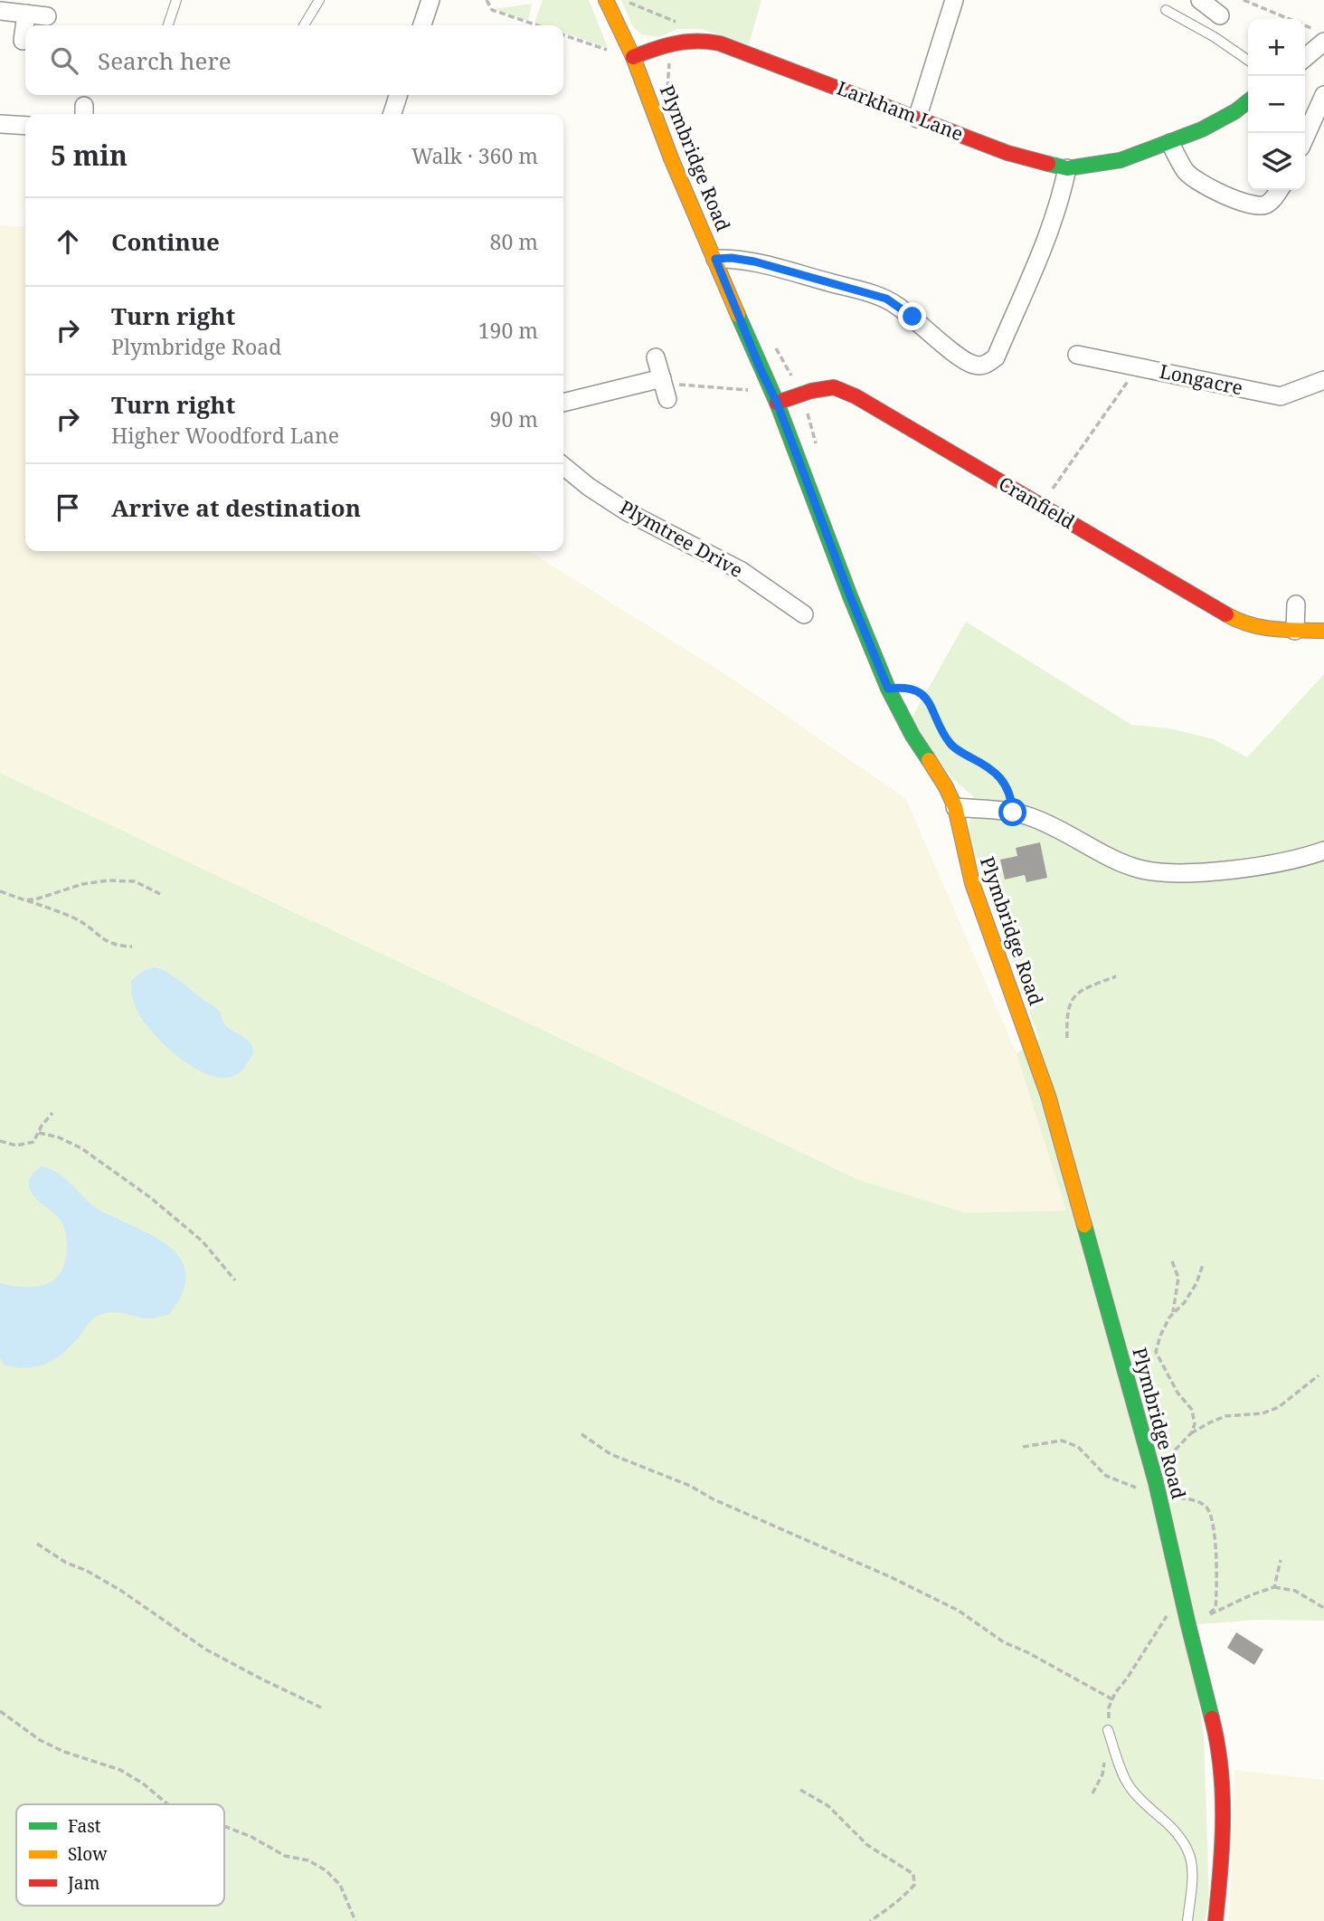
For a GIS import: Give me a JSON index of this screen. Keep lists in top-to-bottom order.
{
  "streets": {
    "street": [
      "Larkham Lane",
      "Plymbridge Road",
      "Longacre",
      "Cranfield",
      "Plymtree Drive"
    ]
  },
  "crossings": [
    ["Larkham Lane", "Plymbridge Road"],
    ["Plymbridge Road", "Cranfield"]
  ],
  "legend": ["Fast", "Slow", "Jam"],
  "page": {
    "map_buttons": ["+", "−"],
    "search": "Search here",
    "heading": ["5 min", "Walk · 360 m"],
    "list": [
      ["Continue", "80 m"],
      ["Turn right", "Plymbridge Road", "190 m"],
      ["Turn right", "Higher Woodford Lane", "90 m"],
      "Arrive at destination"
    ]
  }
}
